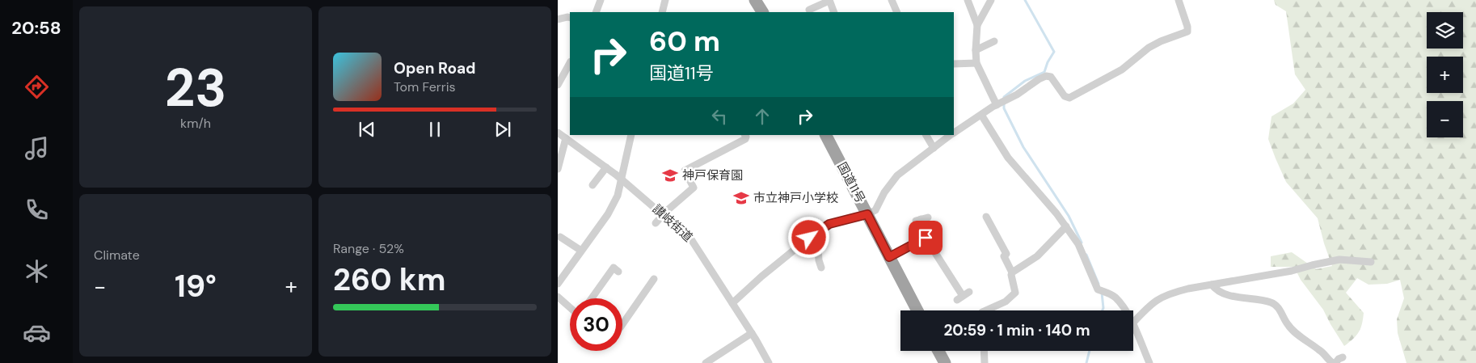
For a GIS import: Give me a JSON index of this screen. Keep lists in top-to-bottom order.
{
  "streets": {
    "highway": ["国道11号"],
    "street": ["讃岐街道"]
  },
  "places": {
    "school or university": ["神戸保育園", "市立神戸小学校"]
  },
  "page": {
    "tabs": "20:58",
    "tile": [
      ["23", "km/h"],
      "Climate",
      ["Range · 52%", "260 km"]
    ],
    "map_buttons": ["+", "−"],
    "turn": ["60 m", "国道11号"],
    "song": ["Open Road", "Tom Ferris"],
    "heat": ["−", "19°", "+"],
    "limit": "30",
    "trip": "20:59 · 1 min · 140 m"
  }
}
